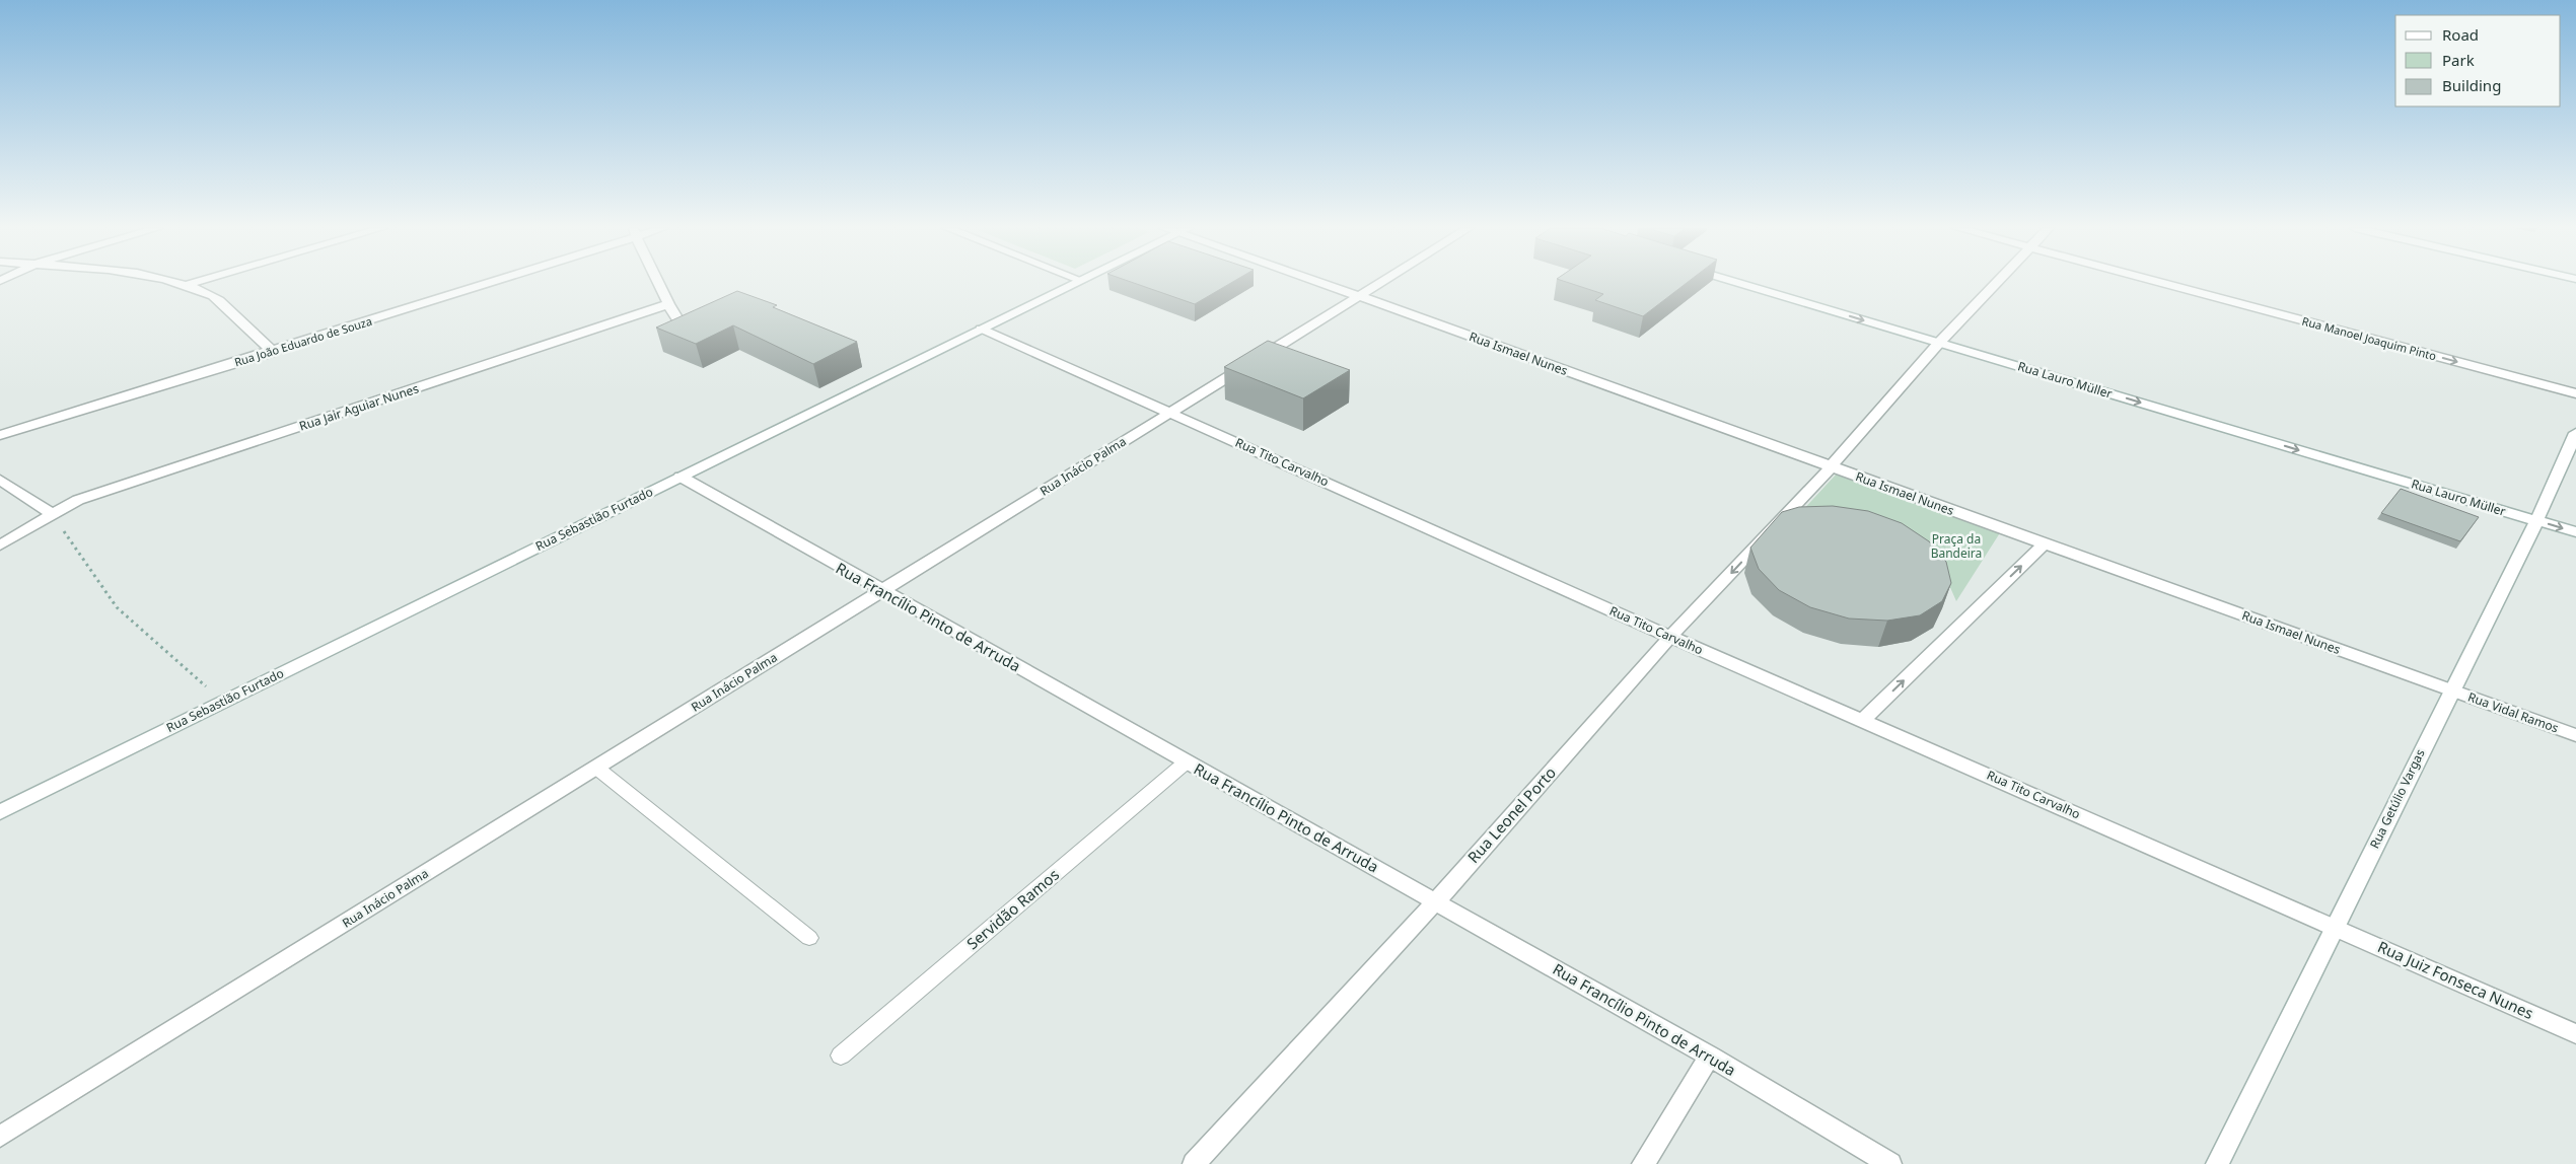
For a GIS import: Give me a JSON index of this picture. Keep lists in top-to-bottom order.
{
  "streets": {
    "street": [
      "Rua Manoel Joaquim Pinto",
      "Rua João Eduardo de Souza",
      "Rua Ismael Nunes",
      "Rua Lauro Müller",
      "Rua Jair Aguiar Nunes",
      "Rua Tito Carvalho",
      "Rua Inácio Palma",
      "Rua Sebastião Furtado",
      "Rua Francílio Pinto de Arruda",
      "Rua Vidal Ramos",
      "Rua Getúlio Vargas",
      "Rua Leonel Porto",
      "Rua Juiz Fonseca Nunes"
    ],
    "lane": ["Servidão Ramos"]
  },
  "crossings": [
    ["Rua Ismael Nunes", "Rua Inácio Palma"],
    ["Rua Ismael Nunes", "Rua Vidal Ramos"],
    ["Rua Ismael Nunes", "Rua Getúlio Vargas"],
    ["Rua Ismael Nunes", "Rua Leonel Porto"],
    ["Rua Lauro Müller", "Rua Getúlio Vargas"],
    ["Rua Lauro Müller", "Rua Leonel Porto"],
    ["Rua Tito Carvalho", "Rua Inácio Palma"],
    ["Rua Tito Carvalho", "Rua Sebastião Furtado"],
    ["Rua Tito Carvalho", "Rua Getúlio Vargas"],
    ["Rua Tito Carvalho", "Rua Leonel Porto"],
    ["Rua Tito Carvalho", "Rua Juiz Fonseca Nunes"],
    ["Rua Inácio Palma", "Rua Francílio Pinto de Arruda"],
    ["Rua Sebastião Furtado", "Rua Francílio Pinto de Arruda"],
    ["Rua Francílio Pinto de Arruda", "Rua Leonel Porto"],
    ["Rua Francílio Pinto de Arruda", "Servidão Ramos"],
    ["Rua Vidal Ramos", "Rua Getúlio Vargas"],
    ["Rua Getúlio Vargas", "Rua Juiz Fonseca Nunes"]
  ],
  "one_way": ["Rua Manoel Joaquim Pinto", "Rua Lauro Müller"],
  "parks": ["Praça da Bandeira"],
  "legend": ["Road", "Park", "Building"]
}
